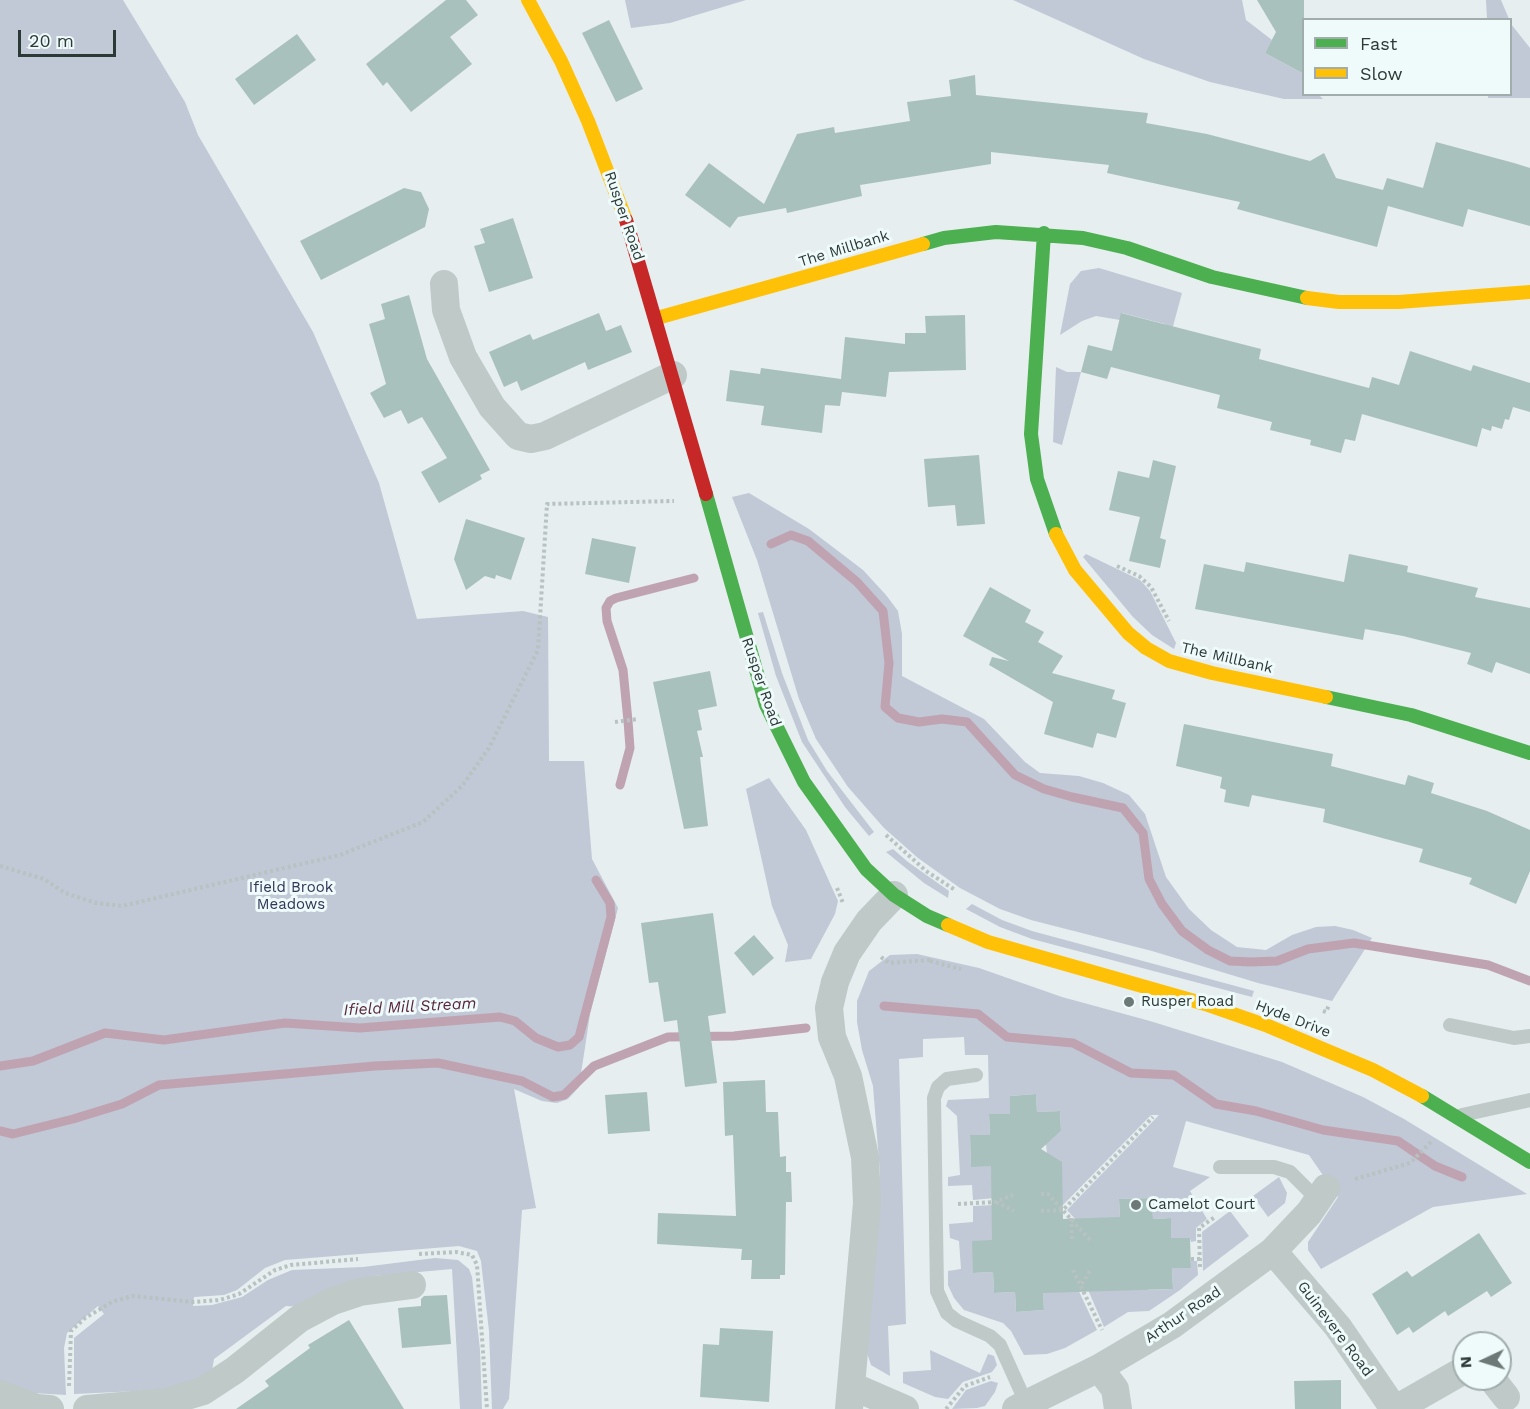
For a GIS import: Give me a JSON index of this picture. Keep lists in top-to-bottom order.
{
  "streets": {
    "street": [
      "Rusper Road",
      "The Millbank",
      "Hyde Drive",
      "Arthur Road",
      "Guinevere Road"
    ]
  },
  "crossings": [
    ["Rusper Road", "The Millbank"],
    ["Rusper Road", "Hyde Drive"],
    ["Arthur Road", "Guinevere Road"]
  ],
  "water": ["Ifield Mill Stream"],
  "parks": ["Ifield Brook Meadows"],
  "places": ["Rusper Road", "Camelot Court"],
  "legend": ["Fast", "Slow"],
  "scale_bar": "20 m",
  "north": "left"
}
